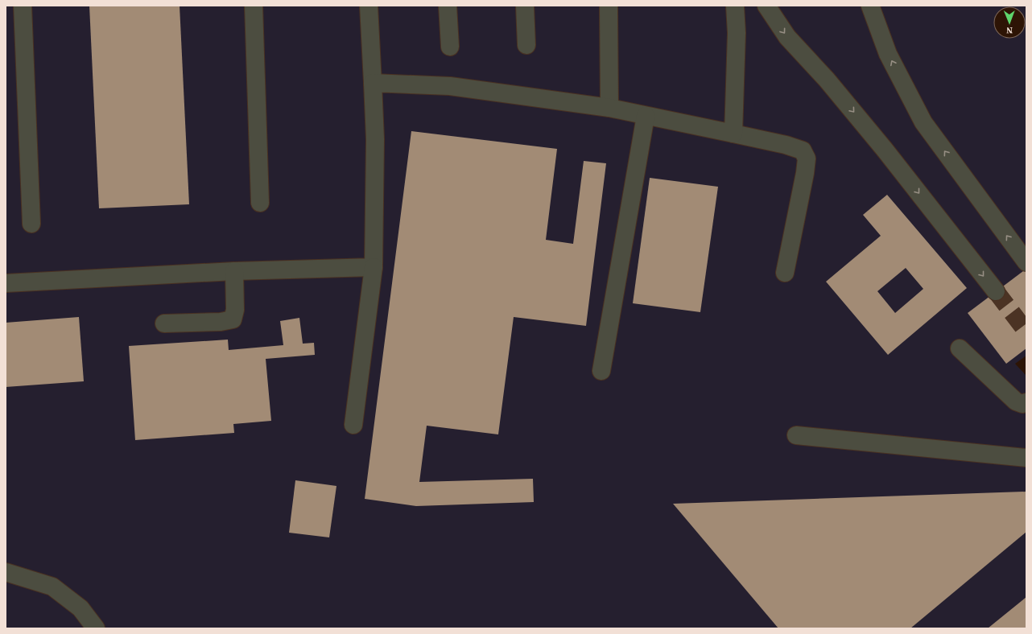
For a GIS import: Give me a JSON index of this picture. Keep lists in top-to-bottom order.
{
  "north": "bottom"
}
